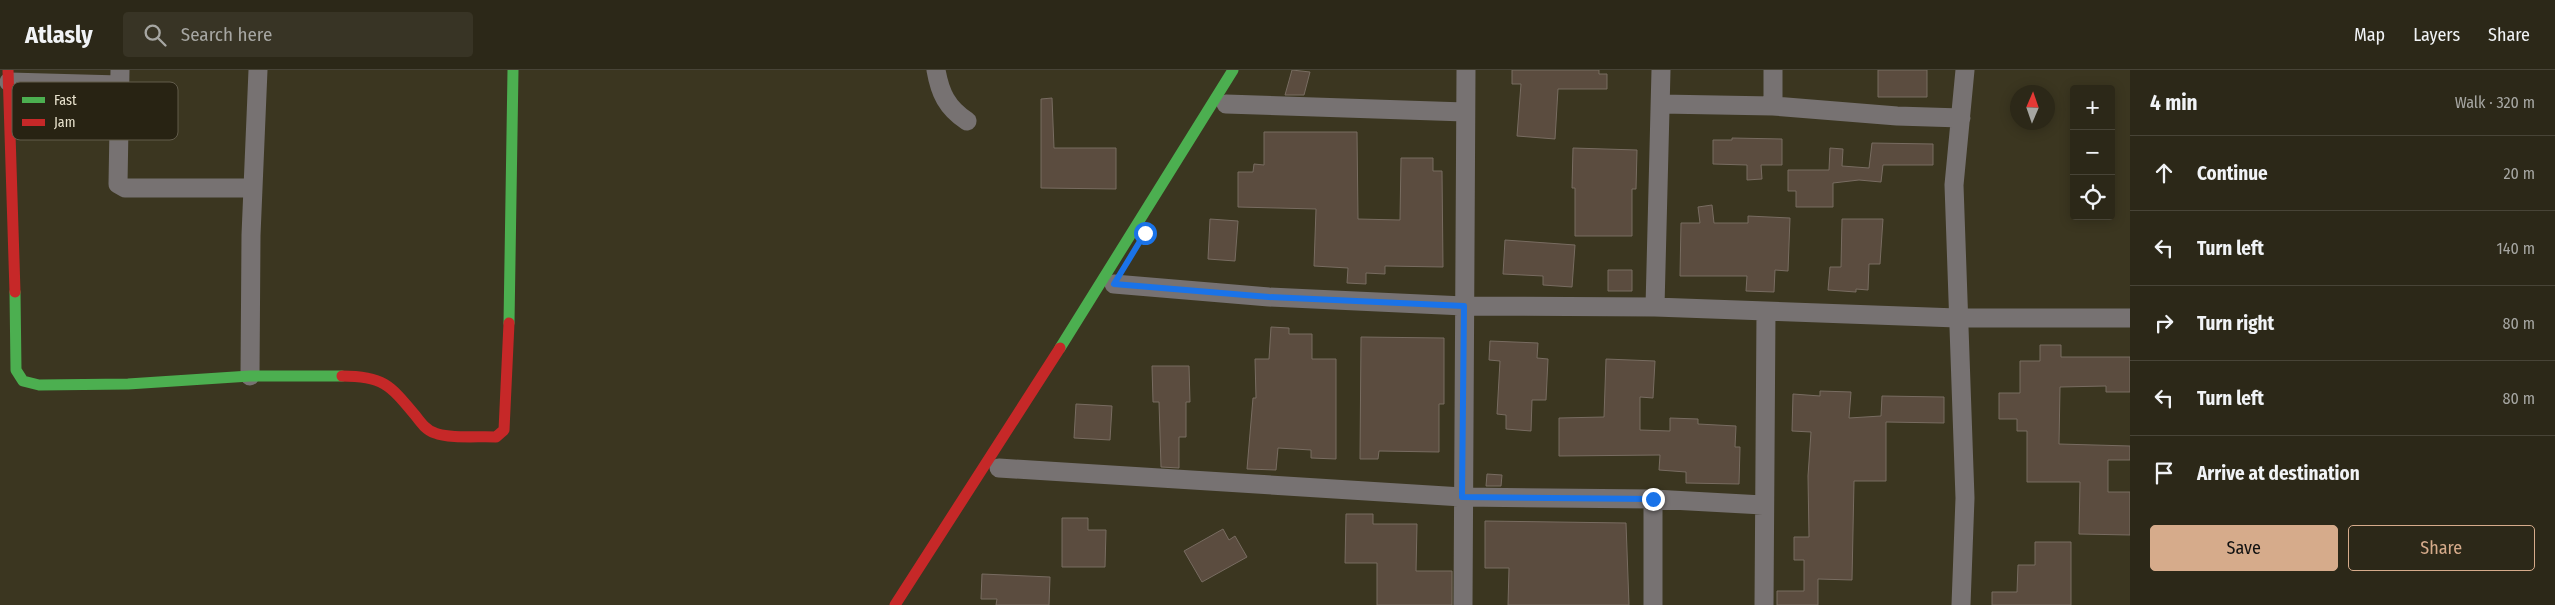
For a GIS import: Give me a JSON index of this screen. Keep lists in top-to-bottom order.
{
  "legend": ["Fast", "Jam"],
  "north": "top",
  "page": {
    "header": "Atlasly",
    "search": "Search here",
    "nav": ["Map", "Layers", "Share"],
    "heading": ["4 min", "Walk · 320 m"],
    "map_buttons": ["+", "−"],
    "list": [
      ["Continue", "20 m"],
      ["Turn left", "140 m"],
      ["Turn right", "80 m"],
      ["Turn left", "80 m"],
      "Arrive at destination"
    ],
    "buttons": ["Save", "Share"]
  }
}
